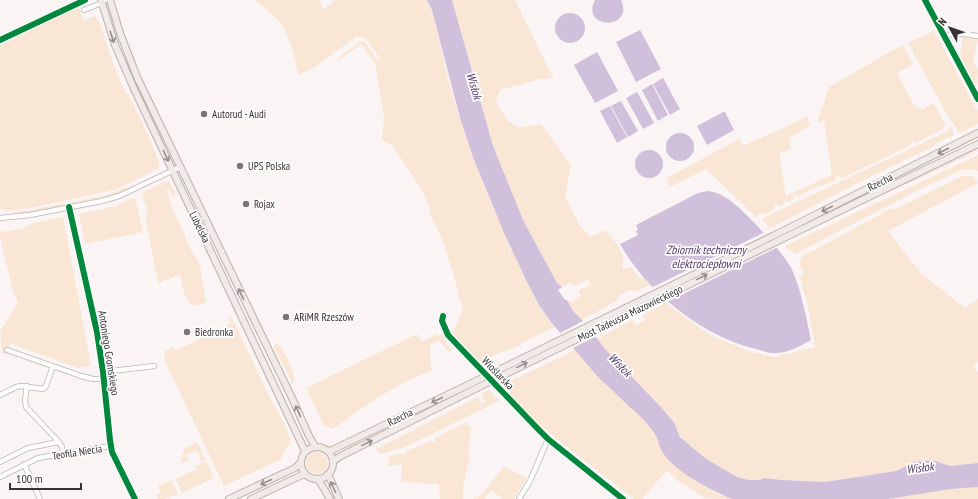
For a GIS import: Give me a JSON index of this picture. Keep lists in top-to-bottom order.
{
  "streets": {
    "main road": ["Rzecha", "Lubelska", "Most Tadeusza Mazowieckiego"],
    "street": ["Antoniego Gromskiego", "Wioślarska", "Teofila Niecia"]
  },
  "crossings": [
    ["Rzecha", "Lubelska"],
    ["Rzecha", "Most Tadeusza Mazowieckiego"],
    ["Antoniego Gromskiego", "Teofila Niecia"]
  ],
  "water": ["Wisłok", "Zbiornik techniczny elektrociepłowni"],
  "places": [
    "Autorud - Audi",
    "UPS Polska",
    "Rojax",
    "ARiMR Rzeszów",
    "Biedronka"
  ],
  "scale_bar": "100 m",
  "north": "top left"
}
